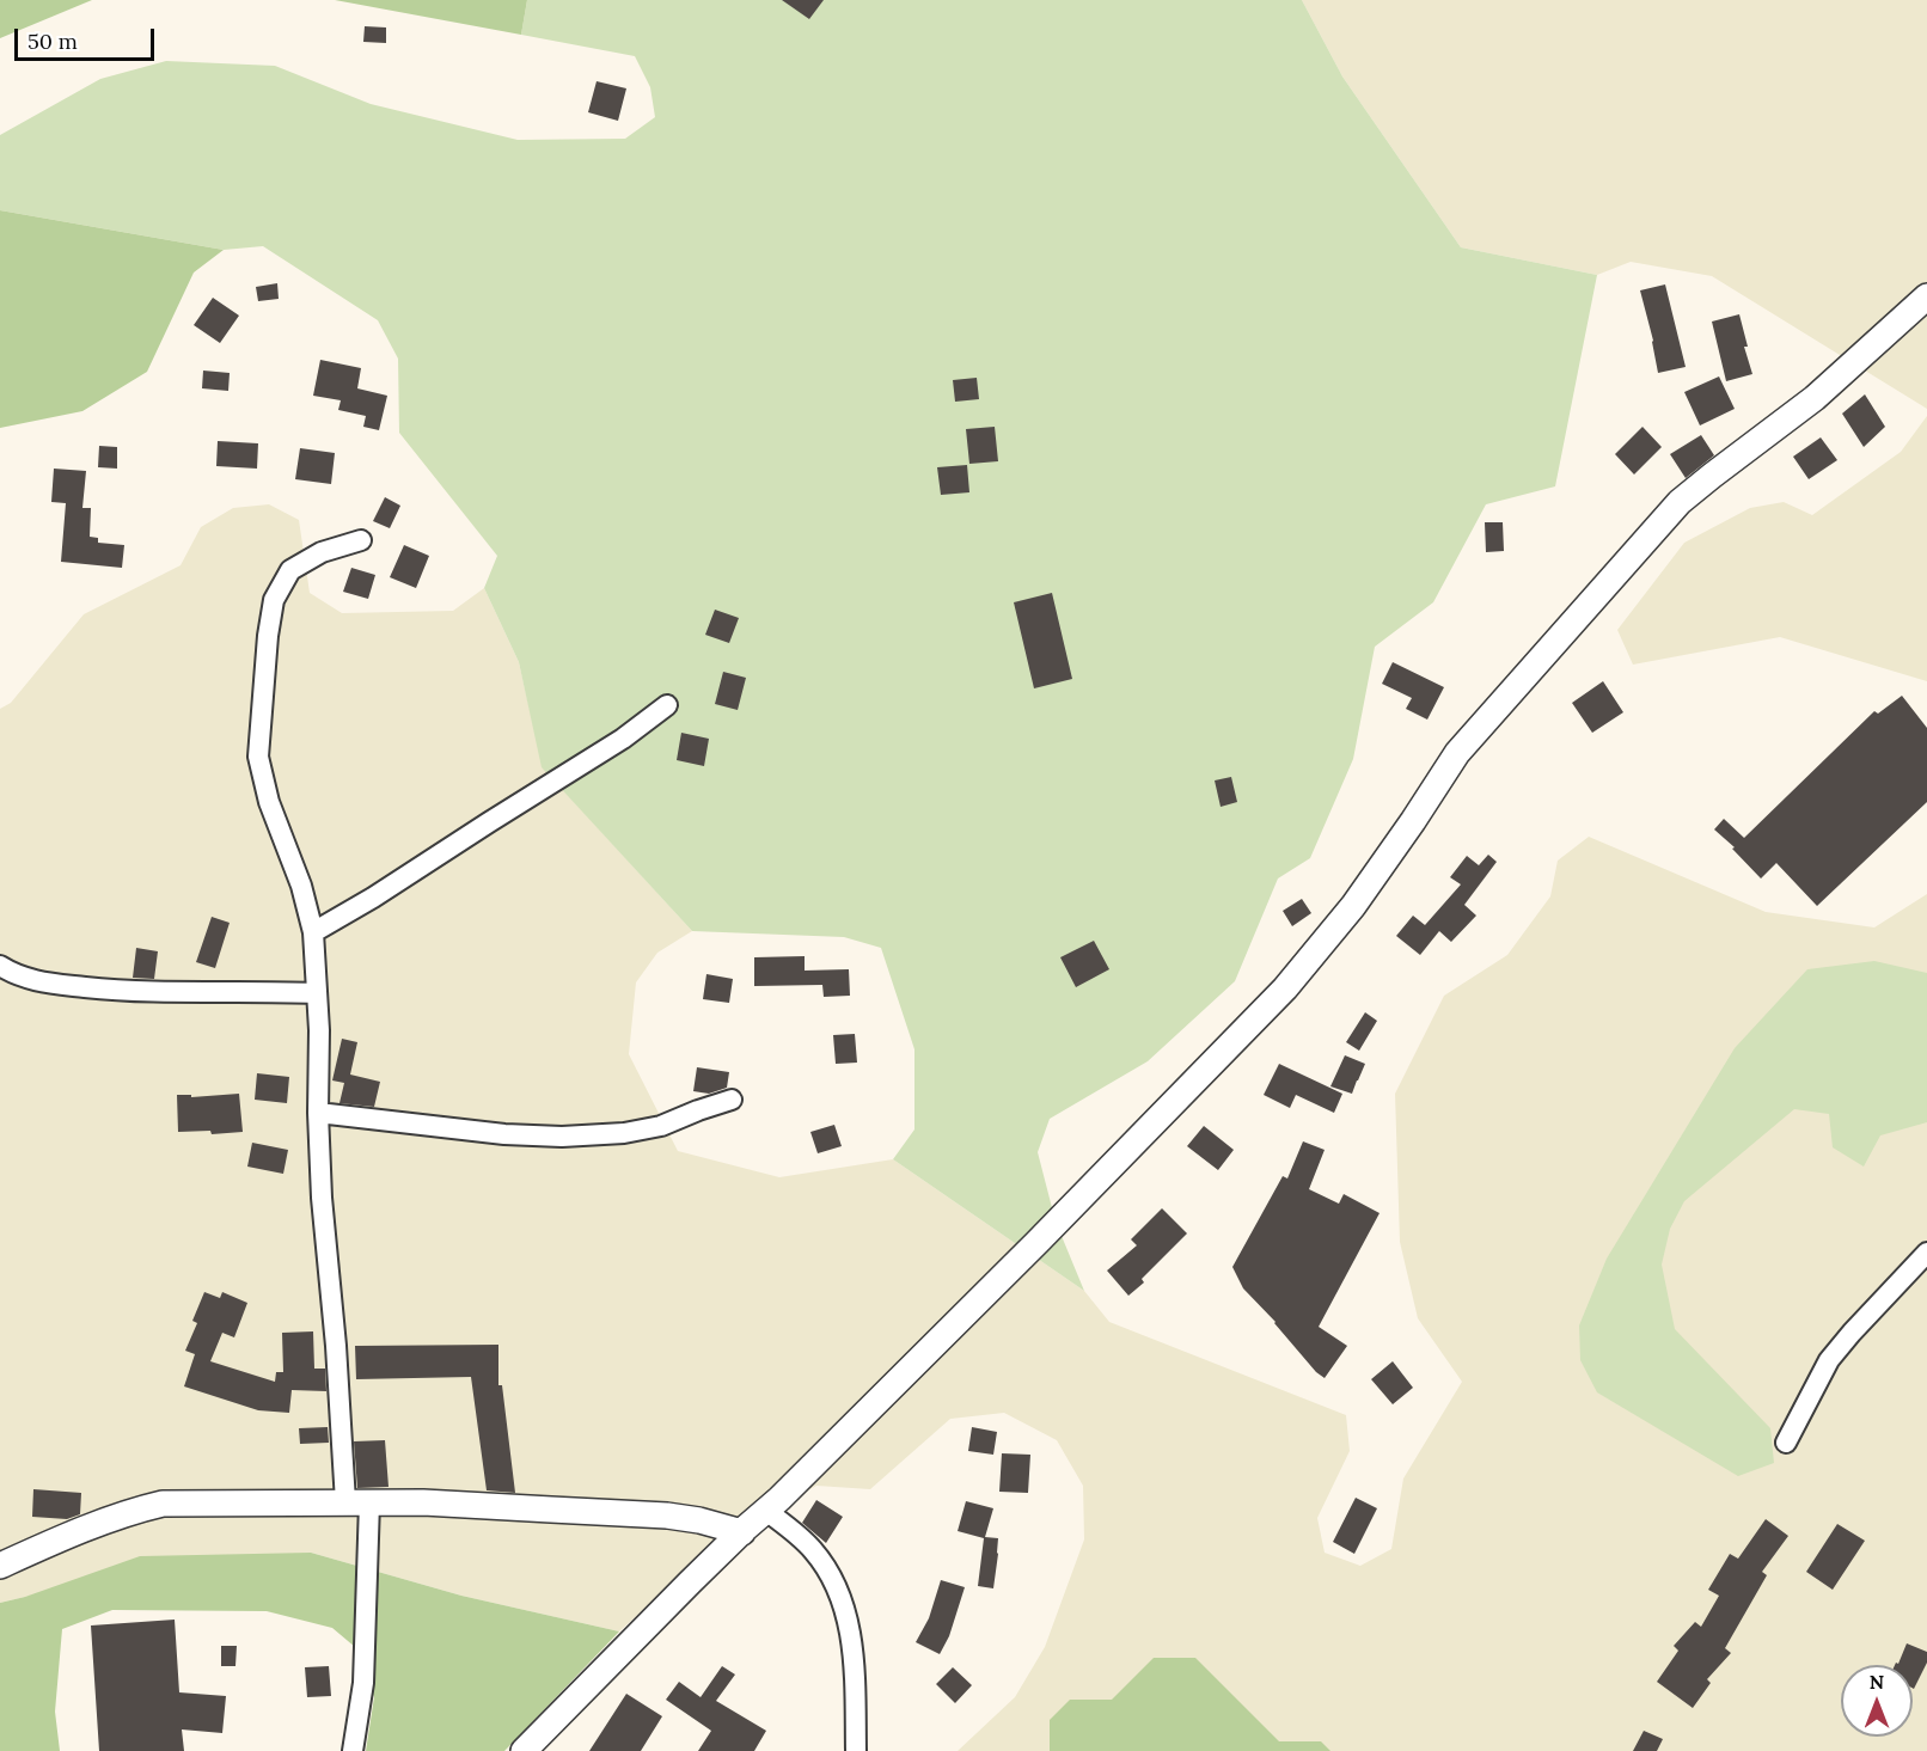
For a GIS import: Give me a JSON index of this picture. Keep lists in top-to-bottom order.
{
  "scale_bar": "50 m",
  "north": "top"
}
